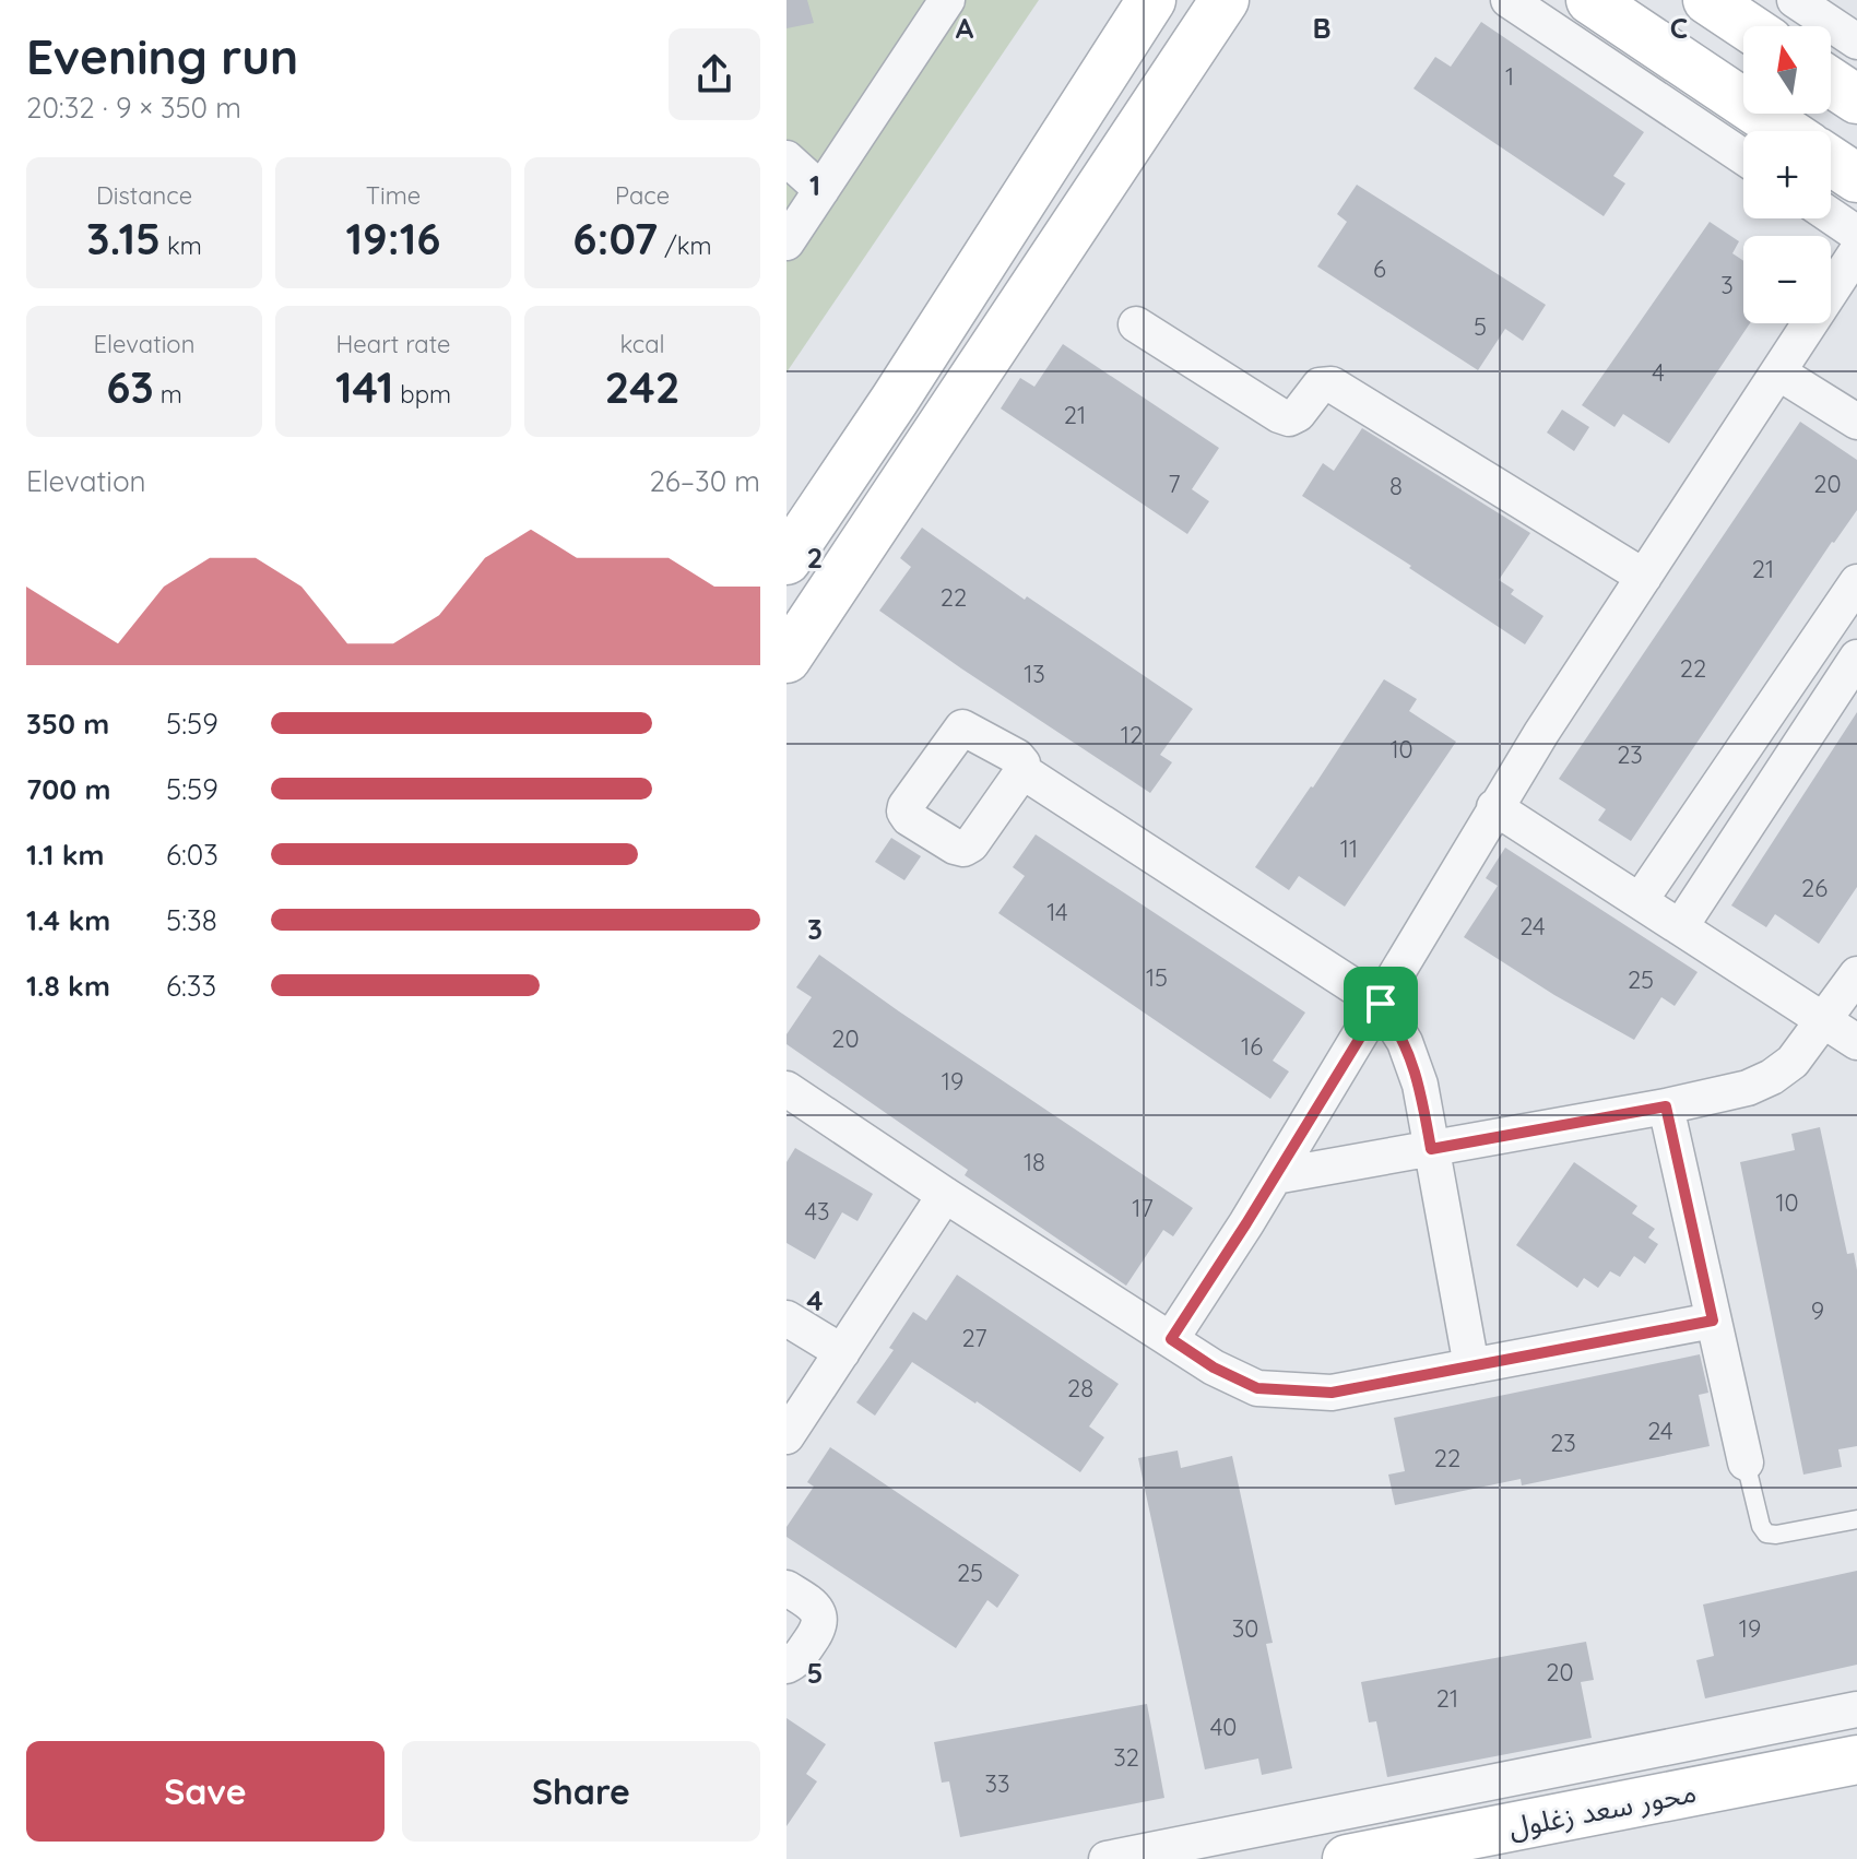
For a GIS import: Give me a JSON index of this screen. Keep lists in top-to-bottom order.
{
  "streets": {
    "street": ["محور سعد زغلول"]
  },
  "house_numbers": [
    "1",
    "6",
    "3",
    "5",
    "4",
    "21",
    "7",
    "20",
    "8",
    "21",
    "22",
    "22",
    "13",
    "12",
    "10",
    "23",
    "11",
    "26",
    "14",
    "24",
    "15",
    "25",
    "20",
    "16",
    "19",
    "18",
    "10",
    "17",
    "43",
    "9",
    "27",
    "28",
    "24",
    "23",
    "22",
    "25",
    "30",
    "19",
    "20",
    "21",
    "40",
    "32",
    "33"
  ],
  "north": "top",
  "page": {
    "heading": ["Evening run", "20:32 · 9 × 350 m"],
    "map_buttons": ["+", "−"],
    "stats": [
      ["Distance", "3.15 km"],
      ["Time", "19:16"],
      ["Pace", "6:07 /km"],
      ["Elevation", "63 m"],
      ["Heart rate", "141 bpm"],
      ["kcal", "242"]
    ],
    "chart": ["Elevation", "26–30 m"],
    "list": [
      {
        "name": "350 m",
        "note": "5:59"
      },
      {
        "name": "700 m",
        "note": "5:59"
      },
      {
        "name": "1.1 km",
        "note": "6:03"
      },
      {
        "name": "1.4 km",
        "note": "5:38"
      },
      {
        "name": "1.8 km",
        "note": "6:33"
      }
    ],
    "buttons": ["Save", "Share"]
  },
  "grid": {
    "columns": ["A", "B", "C"],
    "rows": [
      "1",
      "2",
      "3",
      "4",
      "5"
    ]
  }
}
